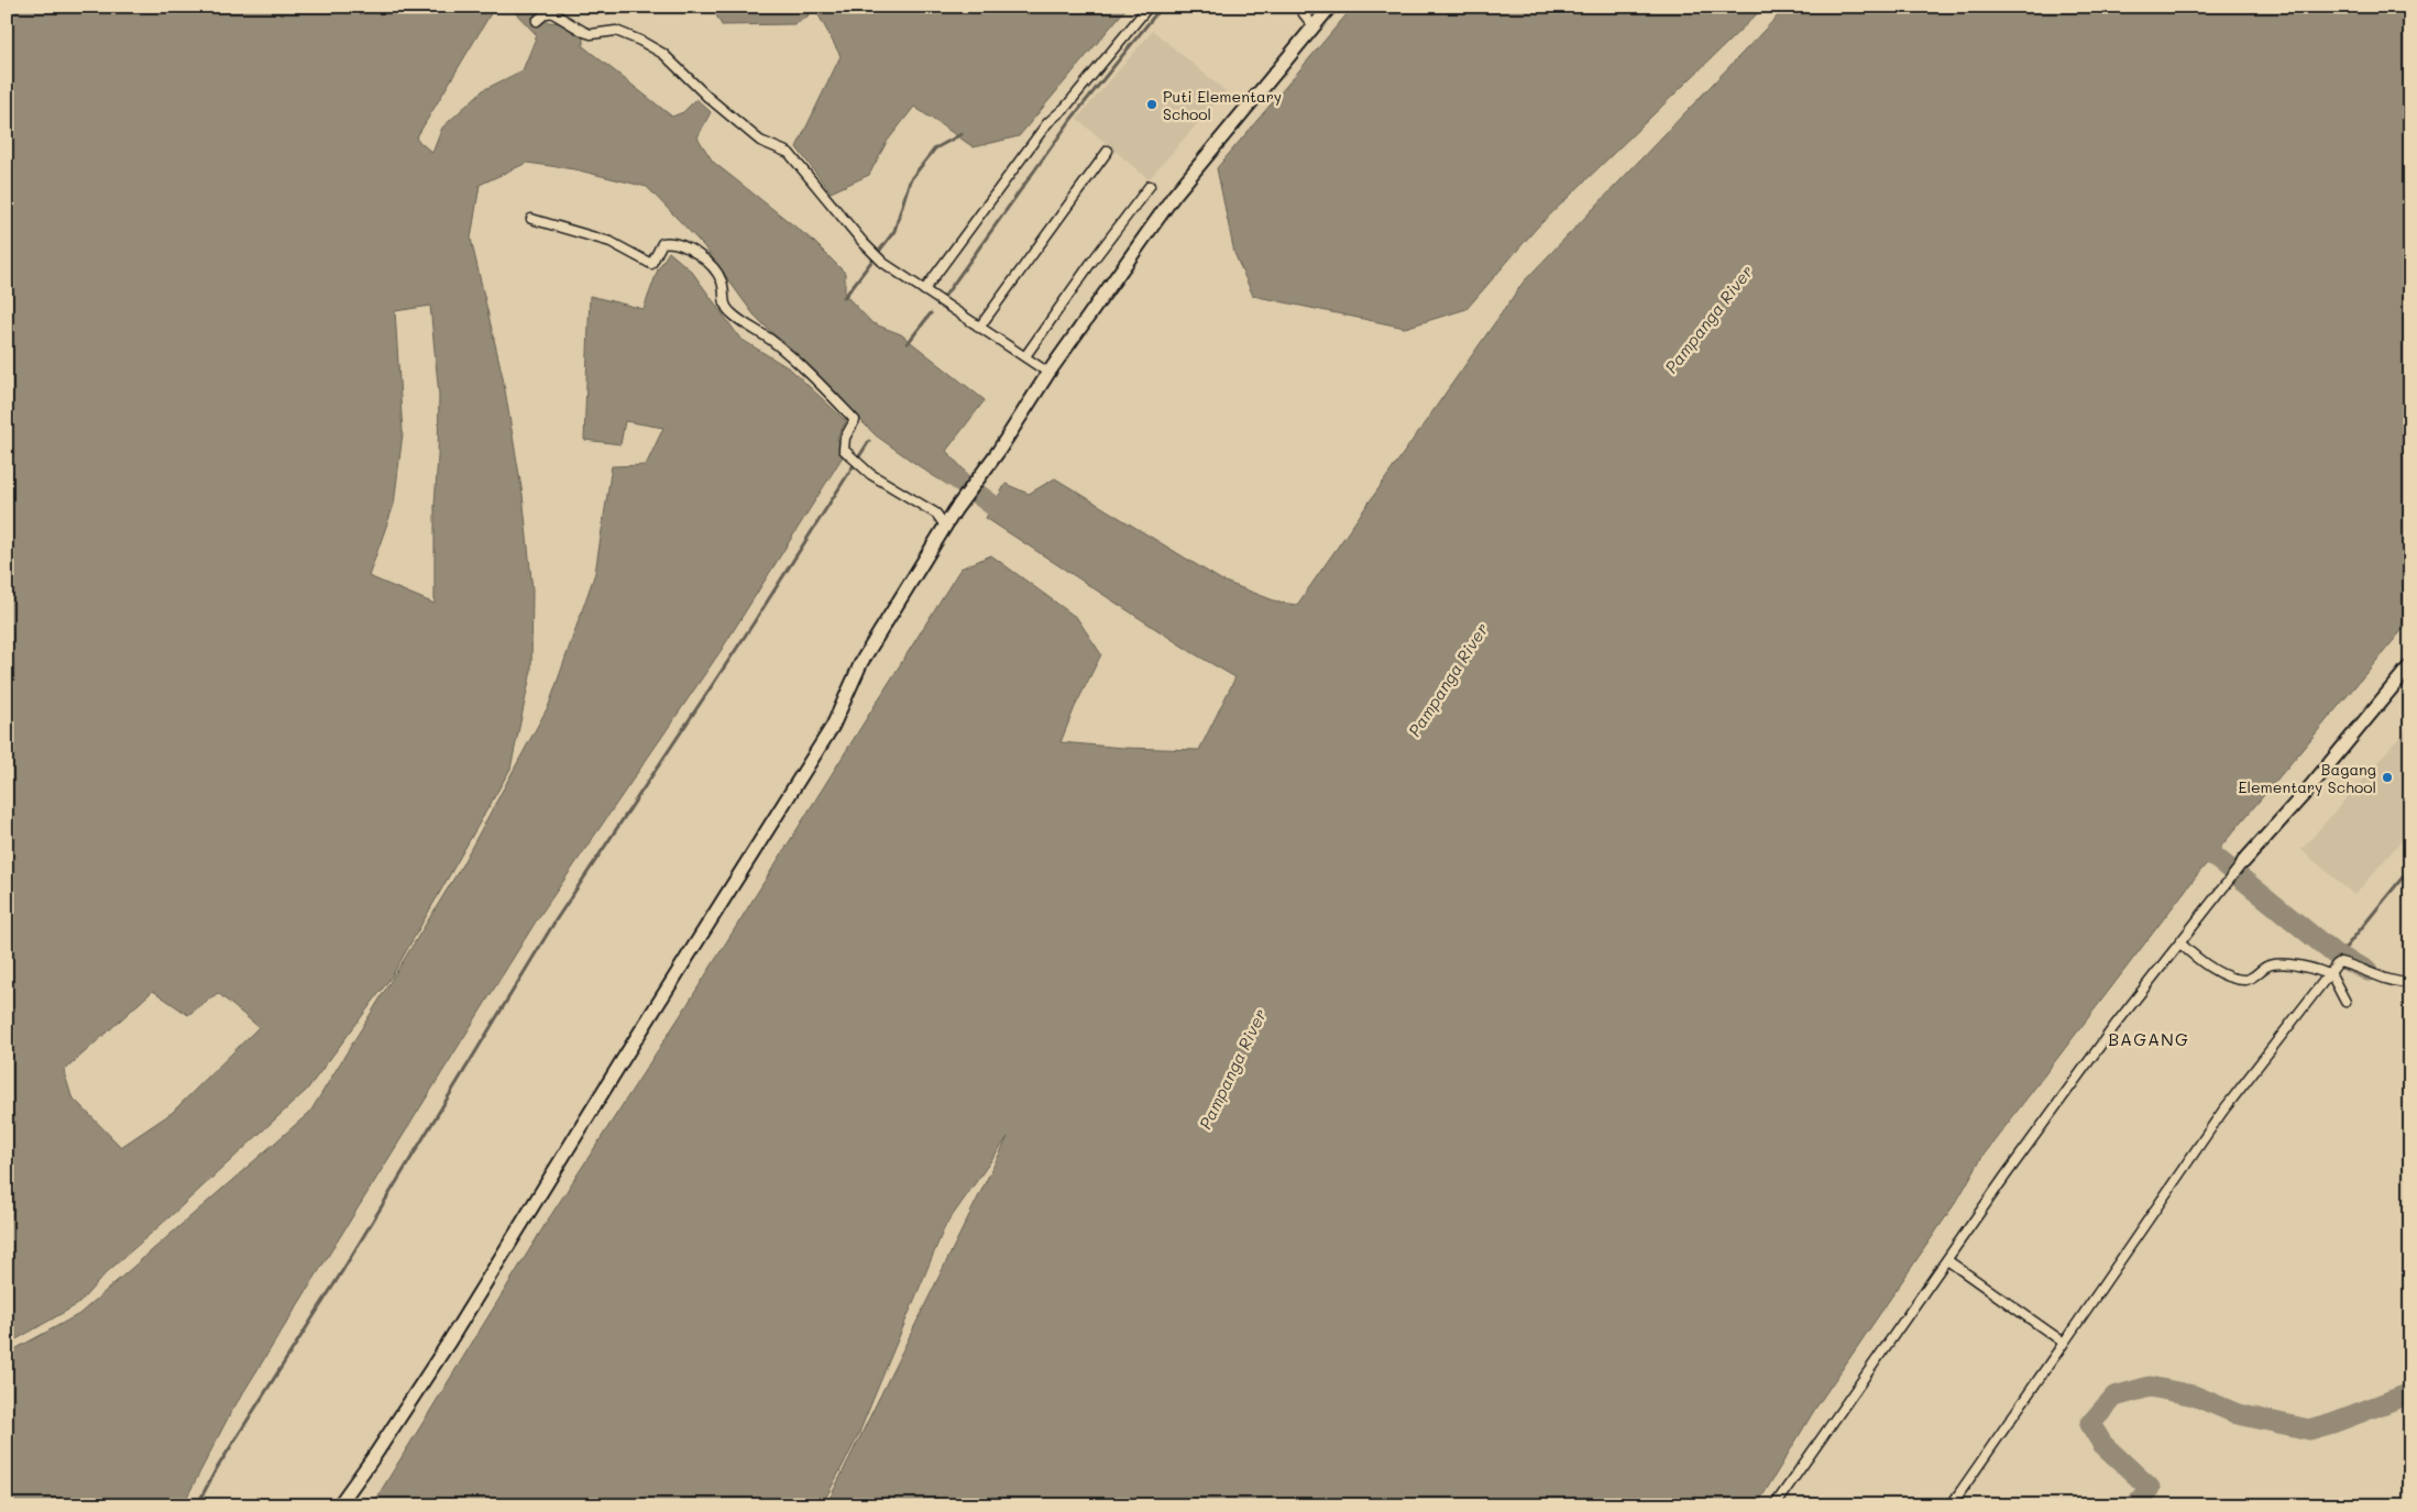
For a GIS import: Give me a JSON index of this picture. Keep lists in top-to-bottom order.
{
  "districts": ["BAGANG"],
  "water": ["Pampanga River"],
  "places": ["Puti Elementary School", "Bagang Elementary School"]
}
